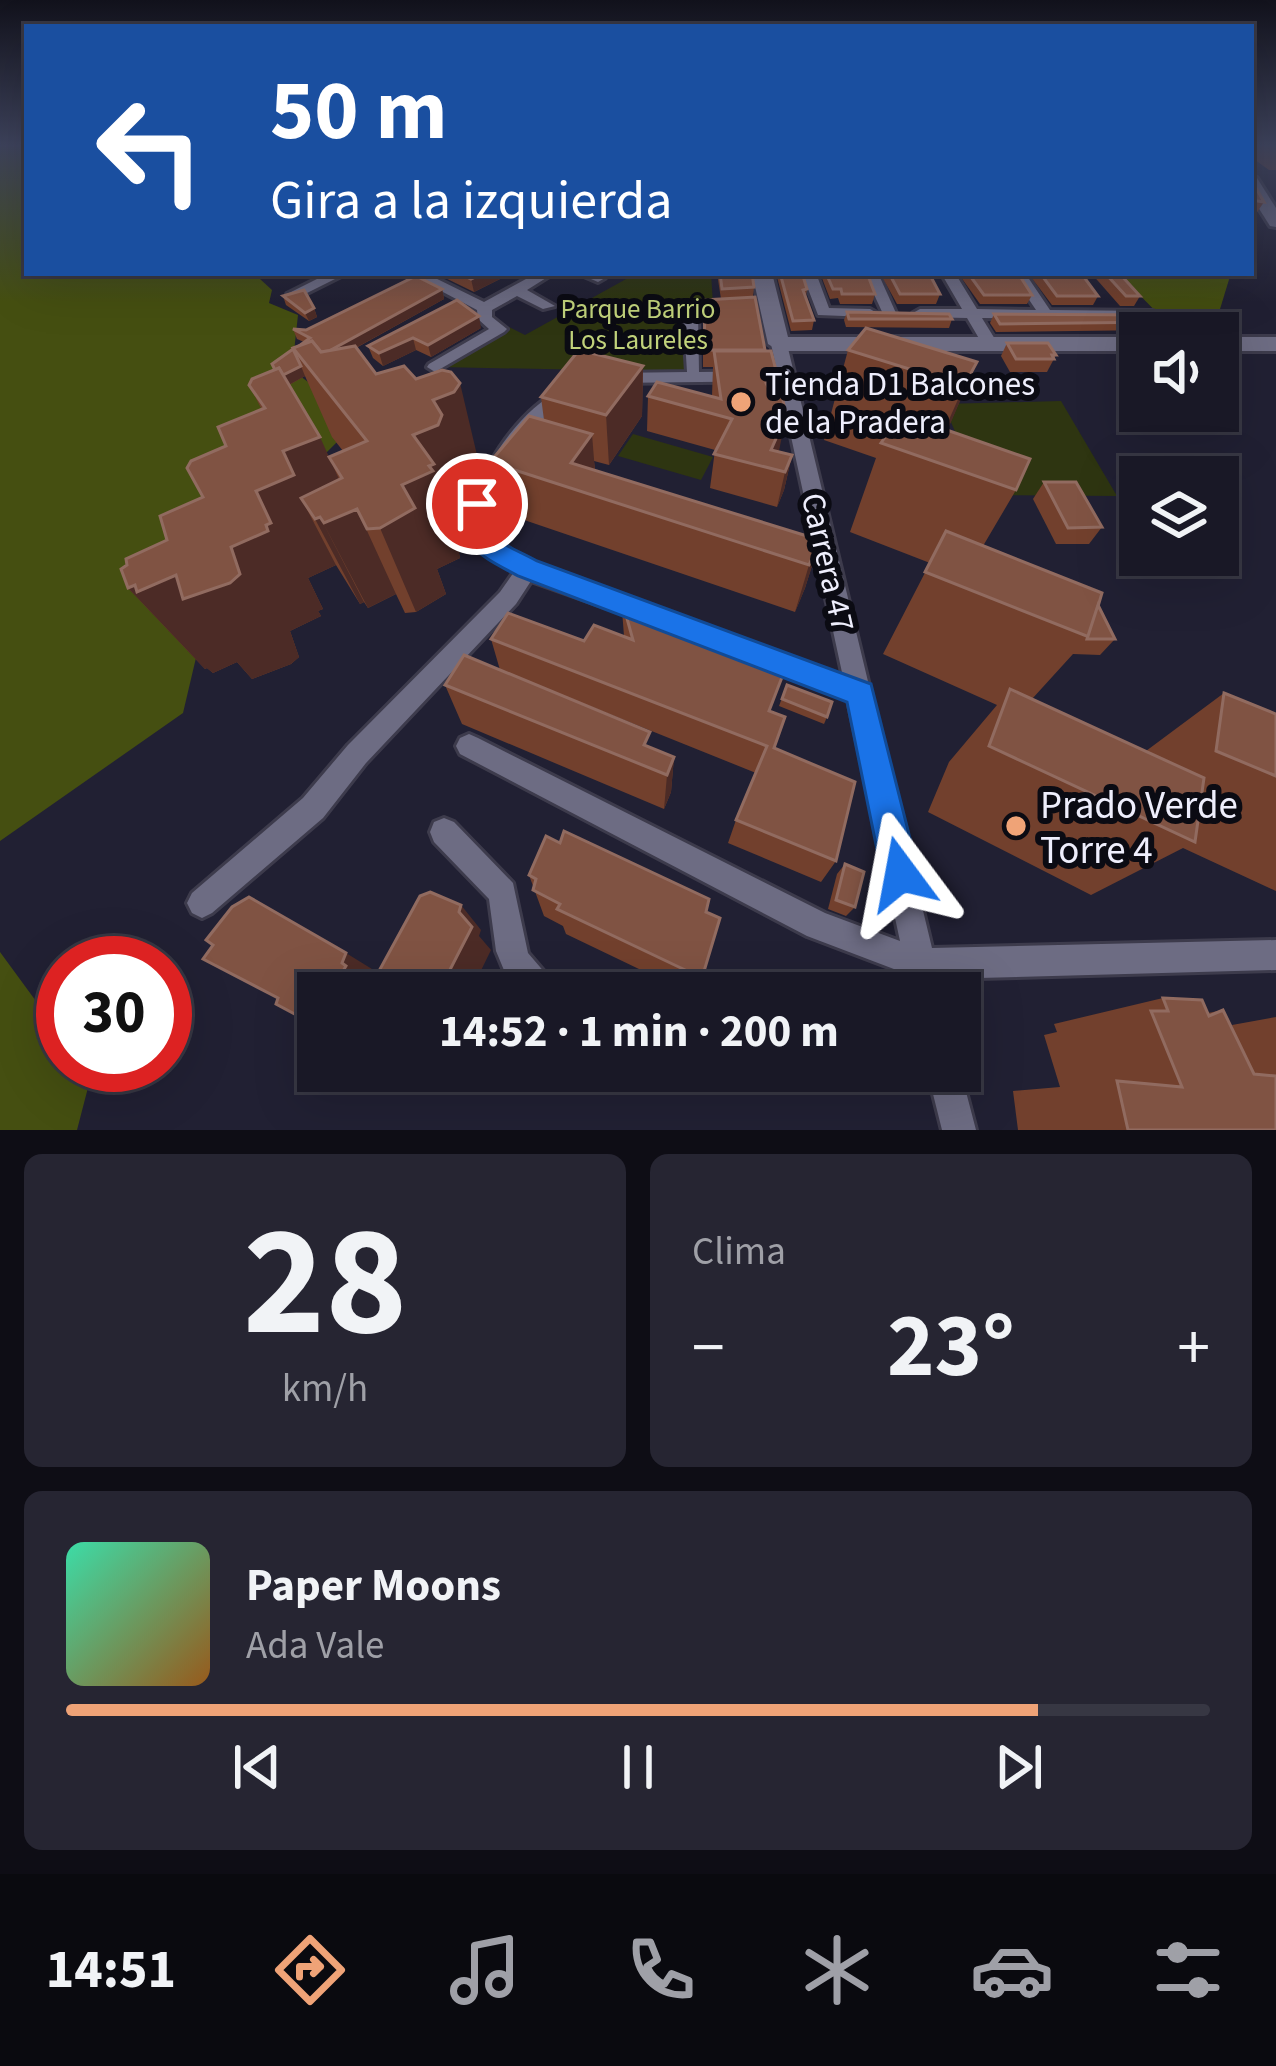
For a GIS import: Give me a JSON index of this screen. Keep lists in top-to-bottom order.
{
  "streets": {
    "street": ["Carrera 47"]
  },
  "parks": ["Parque Barrio Los Laureles"],
  "places": ["Tienda D1 Balcones de la Pradera", "Prado Verde Torre 4"],
  "page": {
    "turn": ["50 m", "Gira a la izquierda"],
    "limit": "30",
    "trip": "14:52 · 1 min · 200 m",
    "tile": [
      ["28", "km/h"],
      "Clima"
    ],
    "heat": ["−", "23°", "+"],
    "song": ["Paper Moons", "Ada Vale"],
    "tabs": "14:51"
  }
}
